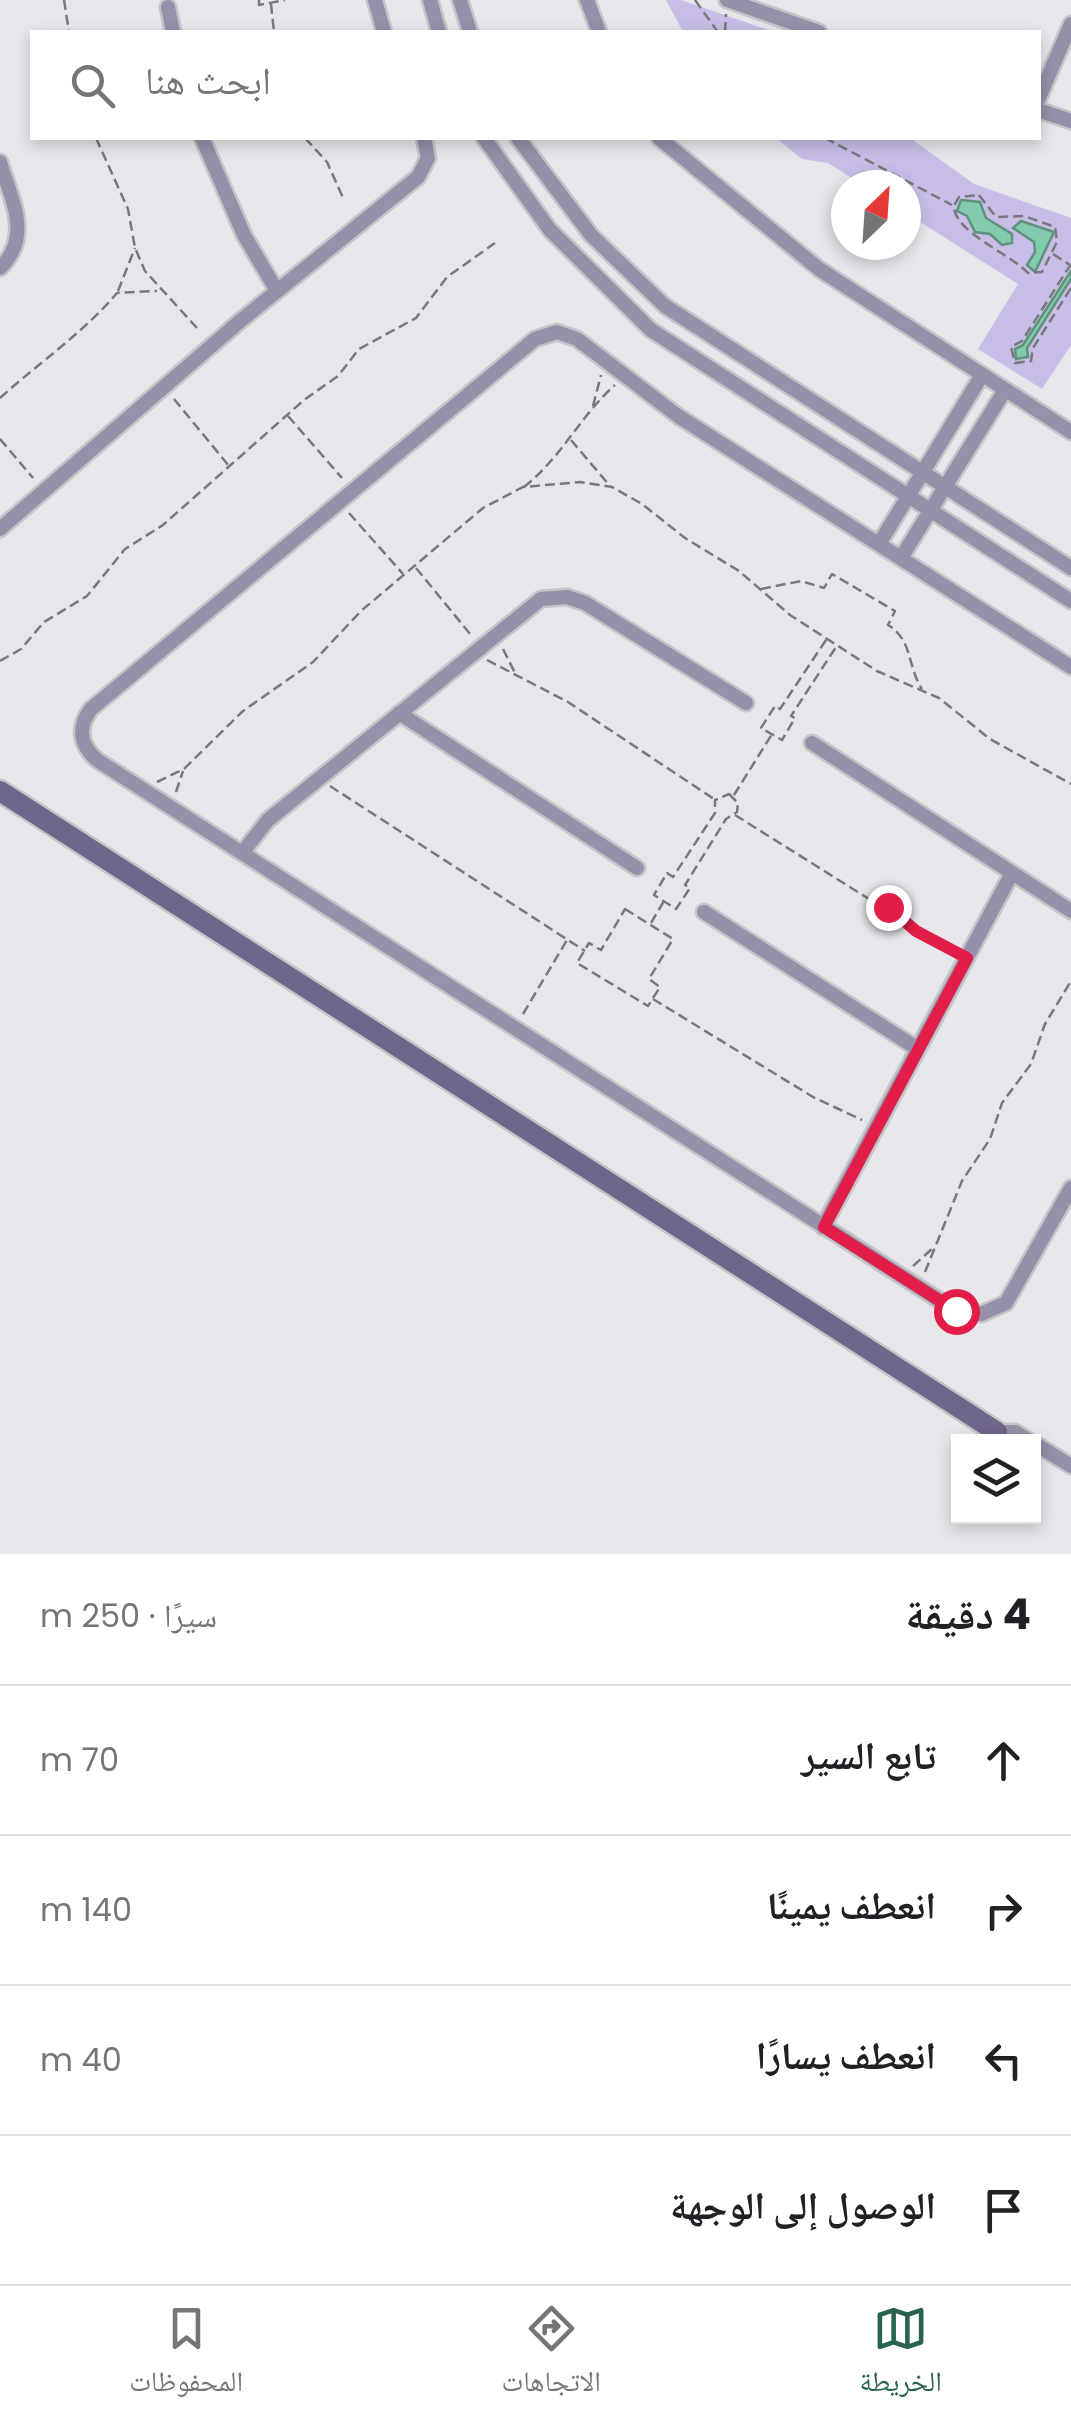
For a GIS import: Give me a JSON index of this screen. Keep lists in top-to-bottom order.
{
  "north": "top right",
  "page": {
    "search": "ابحث هنا",
    "heading": ["4 دقيقة", "سيرًا · 250 m"],
    "list": [
      ["تابع السير", "70 m"],
      ["انعطف يمينًا", "140 m"],
      ["انعطف يسارًا", "40 m"],
      "الوصول إلى الوجهة"
    ],
    "nav": ["الخريطة", "الاتجاهات", "المحفوظات"]
  }
}
